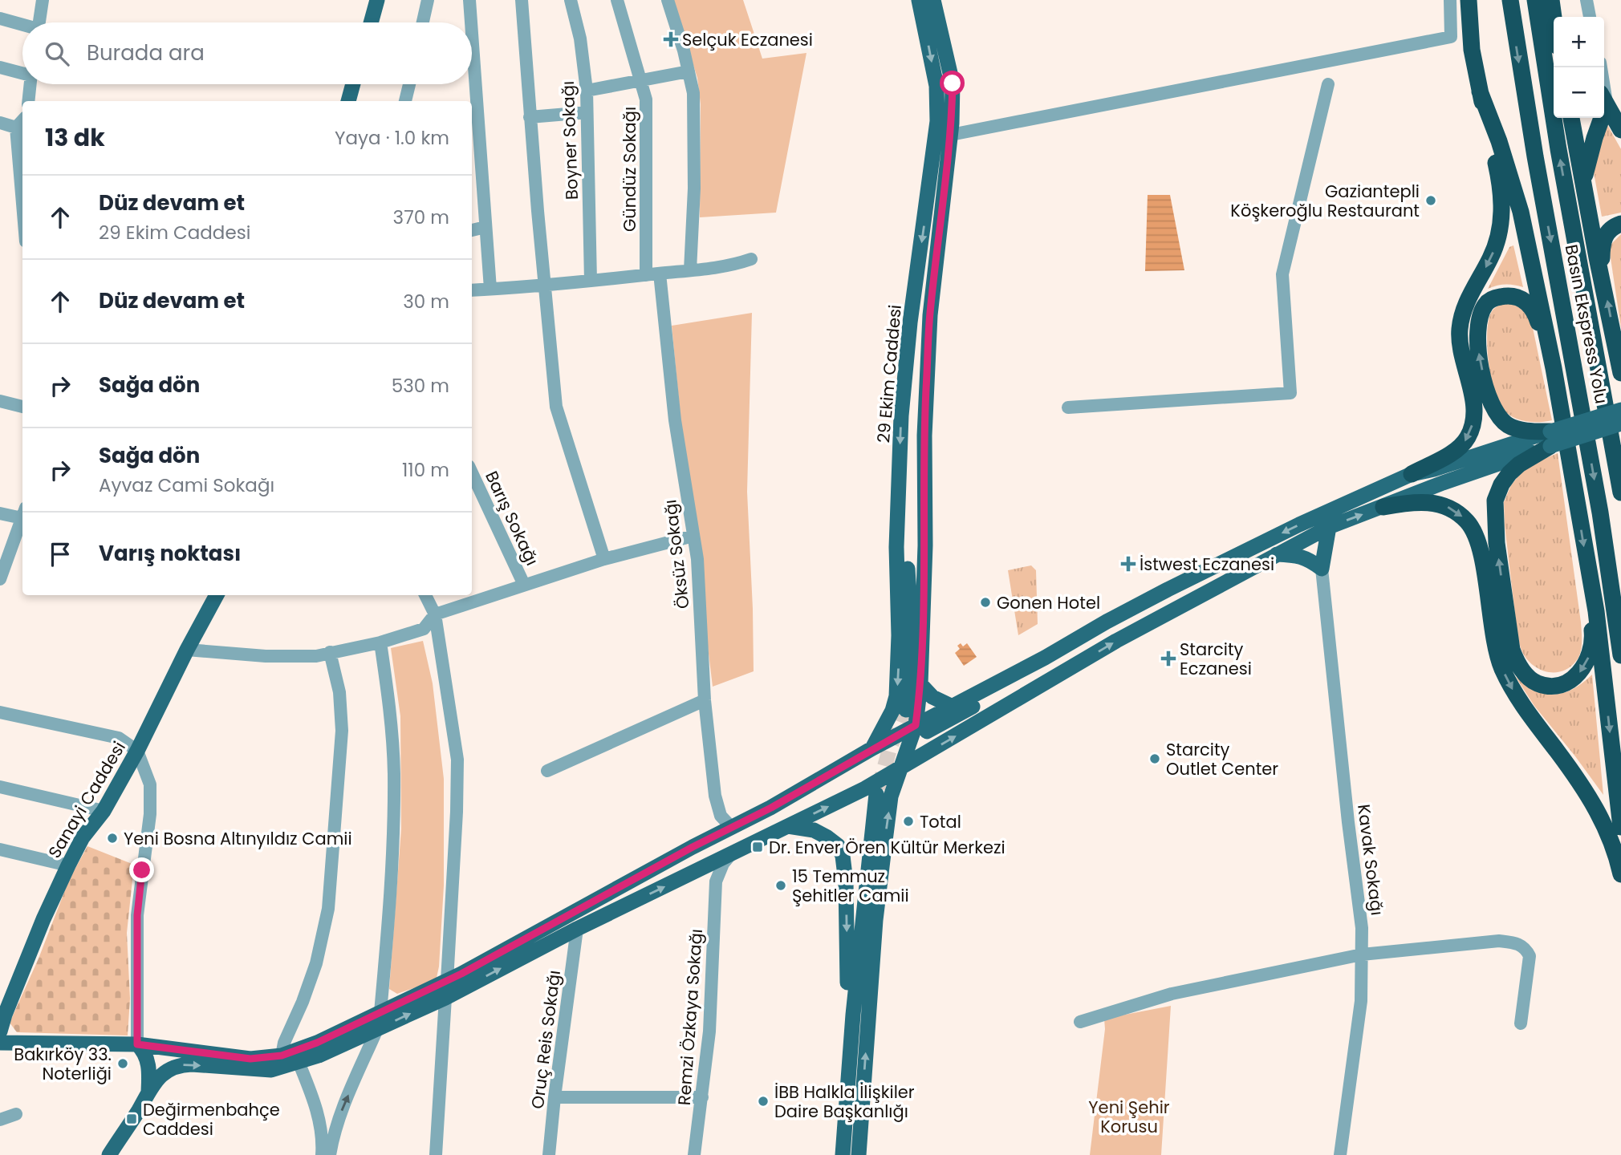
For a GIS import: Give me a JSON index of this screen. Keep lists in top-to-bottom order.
{
  "streets": {
    "highway": ["Basın Ekspress Yolu"],
    "main road": ["29 Ekim Caddesi", "Sanayi Caddesi"],
    "street": [
      "Boyner Sokağı",
      "Gündüz Sokağı",
      "Barış Sokağı",
      "Öksüz Sokağı",
      "Kavak Sokağı",
      "Remzi Özkaya Sokağı",
      "Oruç Reis Sokağı"
    ]
  },
  "parks": ["Yeni Şehir Korusu"],
  "places": {
    "health": ["Selçuk Eczanesi", "İstwest Eczanesi", "Starcity Eczanesi"],
    "other": [
      "Gaziantepli Köşkeroğlu Restaurant",
      "Gonen Hotel",
      "Starcity Outlet Center",
      "Total",
      "Yeni Bosna Altınyıldız Camii",
      "15 Temmuz Şehitler Camii",
      "Bakırköy 33. Noterliği",
      "İBB Halkla İlişkiler Daire Başkanlığı"
    ],
    "transit": ["Dr. Enver Ören Kültür Merkezi", "Değirmenbahçe Caddesi"]
  },
  "page": {
    "map_buttons": ["+", "−"],
    "search": "Burada ara",
    "heading": ["13 dk", "Yaya · 1.0 km"],
    "list": [
      ["Düz devam et", "29 Ekim Caddesi", "370 m"],
      ["Düz devam et", "30 m"],
      ["Sağa dön", "530 m"],
      ["Sağa dön", "Ayvaz Cami Sokağı", "110 m"],
      "Varış noktası"
    ]
  }
}
